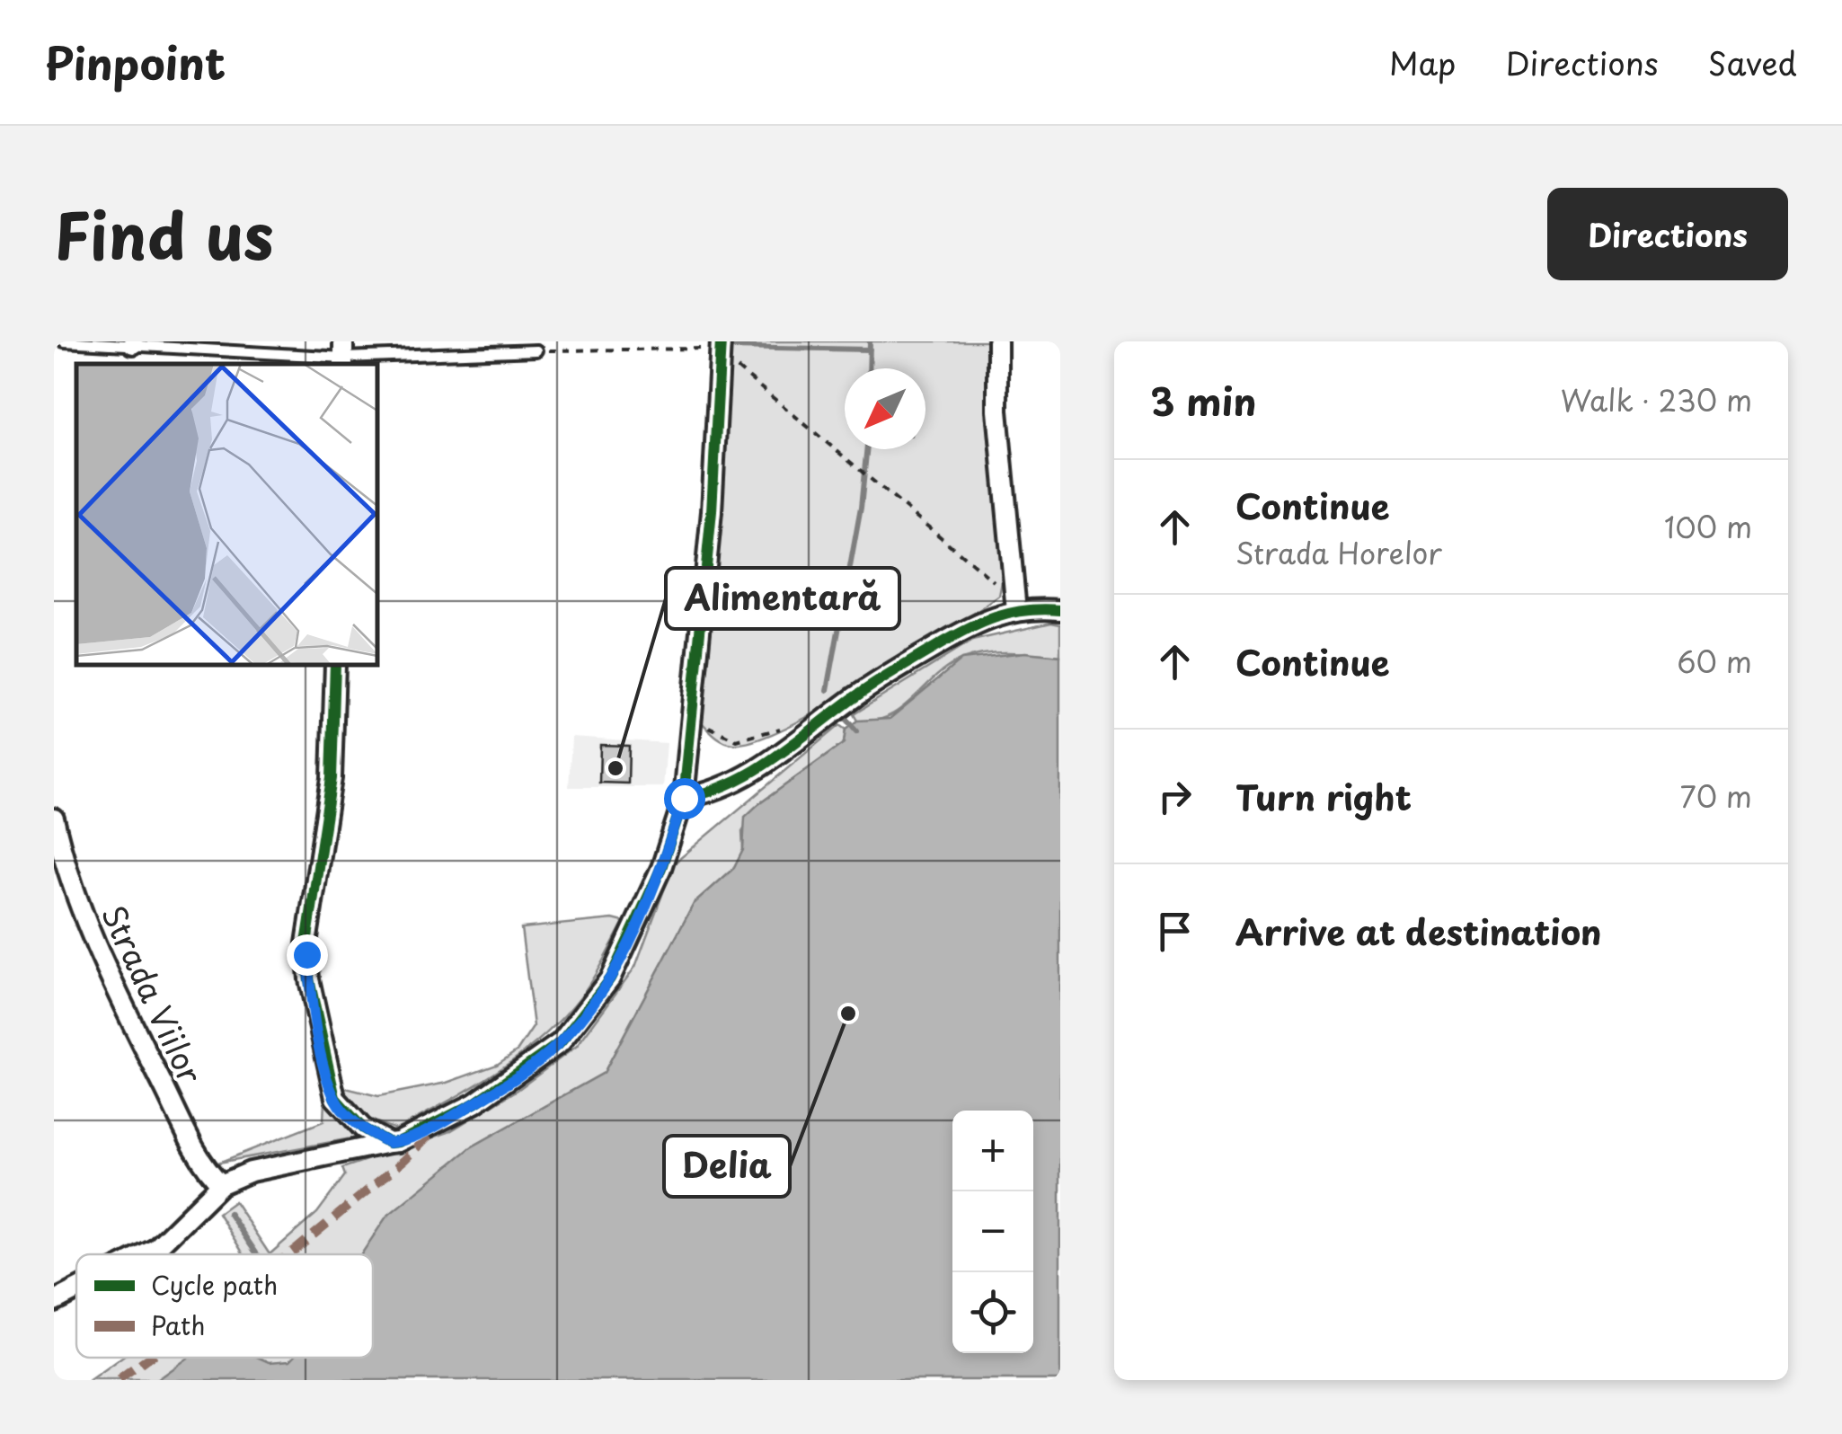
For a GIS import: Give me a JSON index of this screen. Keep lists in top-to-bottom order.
{
  "streets": {
    "street": ["Strada Viilor"]
  },
  "places": ["Alimentară", "Delia"],
  "legend": ["Cycle path", "Path"],
  "north": "bottom left",
  "page": {
    "header": "Pinpoint",
    "nav": ["Map", "Directions", "Saved"],
    "title": "Find us",
    "buttons": "Directions",
    "heading": ["3 min", "Walk · 230 m"],
    "list": [
      ["Continue", "Strada Horelor", "100 m"],
      ["Continue", "60 m"],
      ["Turn right", "70 m"],
      "Arrive at destination"
    ],
    "map_buttons": ["+", "−"]
  }
}
